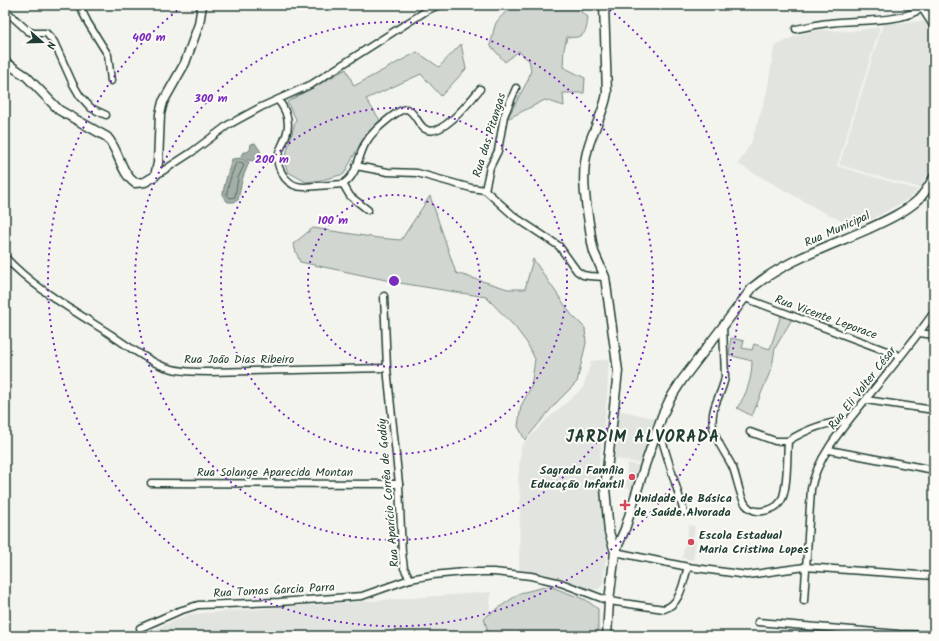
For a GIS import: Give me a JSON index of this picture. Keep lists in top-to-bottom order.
{
  "streets": {
    "main road": ["Rua Municipal"],
    "street": [
      "Rua das Pitangas",
      "Rua Vicente Leporace",
      "Rua João Dias Ribeiro",
      "Rua Eli Valter César",
      "Rua Solange Aparecida Montan",
      "Rua Aparício Corrêa de Godóy",
      "Rua Tomas Garcia Parra"
    ]
  },
  "crossings": [
    ["Rua Municipal", "Rua Vicente Leporace"],
    ["Rua Vicente Leporace", "Rua Eli Valter César"],
    ["Rua João Dias Ribeiro", "Rua Aparício Corrêa de Godóy"],
    ["Rua Solange Aparecida Montan", "Rua Aparício Corrêa de Godóy"],
    ["Rua Aparício Corrêa de Godóy", "Rua Tomas Garcia Parra"]
  ],
  "districts": ["JARDIM ALVORADA"],
  "places": {
    "other": ["Sagrada Família Educação Infantil", "Escola Estadual Maria Cristina Lopes"],
    "health": ["Unidade de Básica de Saúde Alvorada"]
  },
  "north": "right",
  "rings": [
    "400 m",
    "300 m",
    "200 m",
    "100 m"
  ]
}
